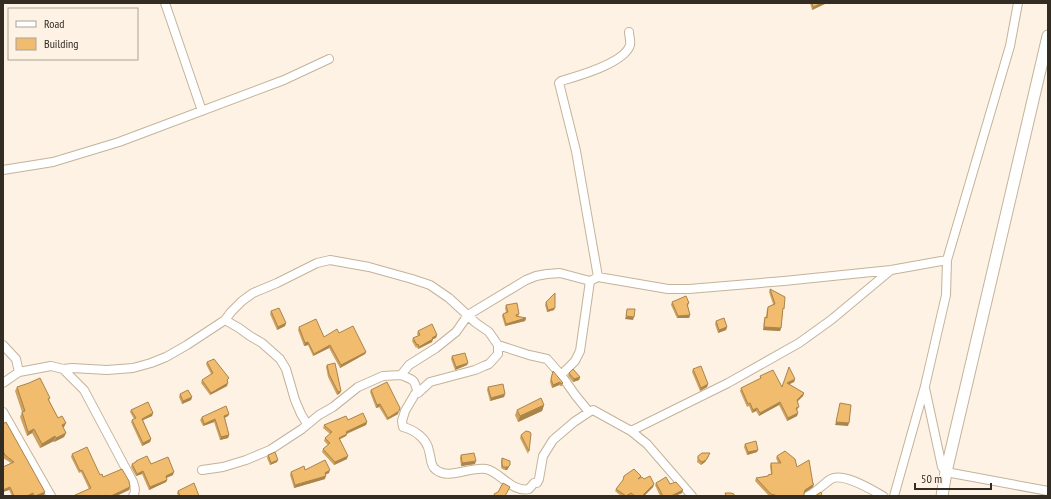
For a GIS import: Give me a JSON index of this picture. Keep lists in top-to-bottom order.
{
  "legend": ["Road", "Building"],
  "scale_bar": "50 m"
}
